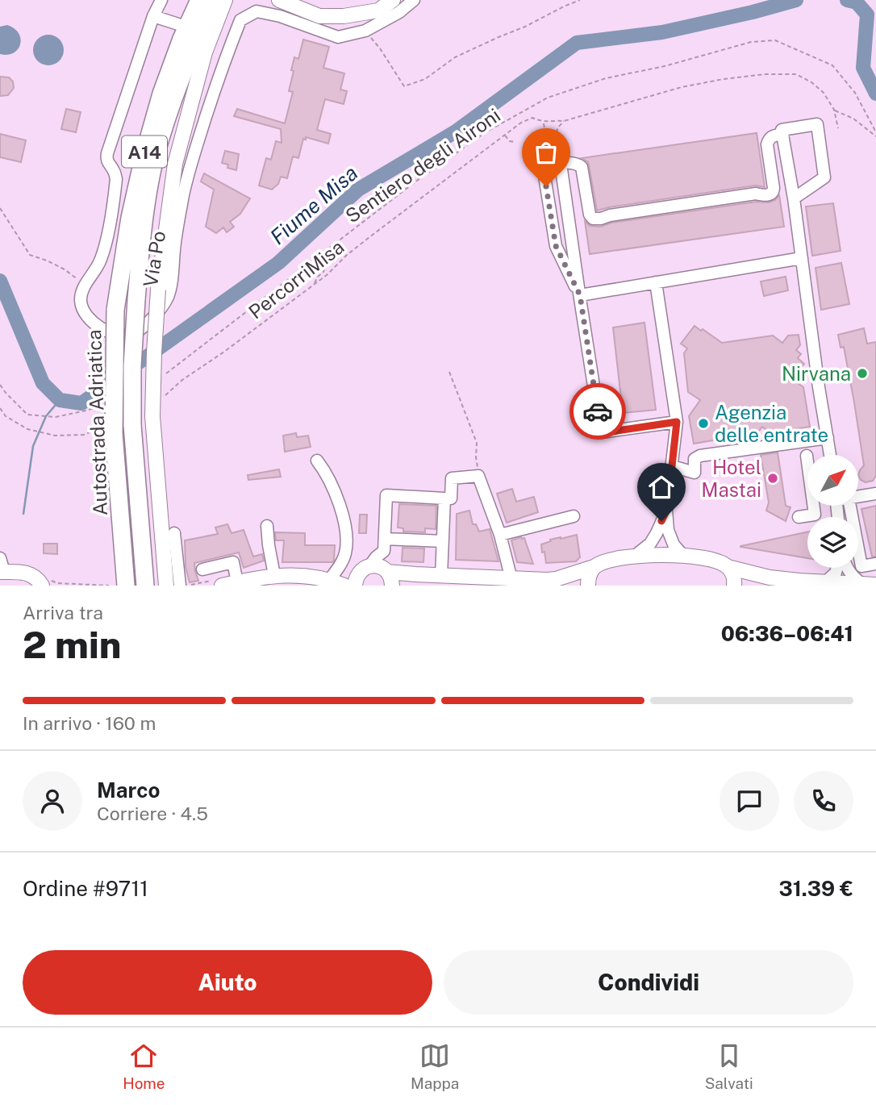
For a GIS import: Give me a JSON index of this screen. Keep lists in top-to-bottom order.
{
  "streets": {
    "highway": ["A14", "Autostrada Adriatica"],
    "street": ["Via Po"],
    "path": ["Sentiero degli Aironi", "PercorriMisa"]
  },
  "water": ["Fiume Misa"],
  "places": ["Nirvana", "Agenzia delle entrate", "Hotel Mastai"],
  "north": "top right",
  "page": {
    "heading": ["2 min", "Arriva tra", "06:36–06:41"],
    "panel": [
      "Marco",
      "Corriere · 4.5",
      "Ordine #9711",
      "31.39 €"
    ],
    "bar": "In arrivo · 160 m",
    "buttons": ["Aiuto", "Condividi"],
    "tabs": ["Home", "Mappa", "Salvati"]
  }
}
